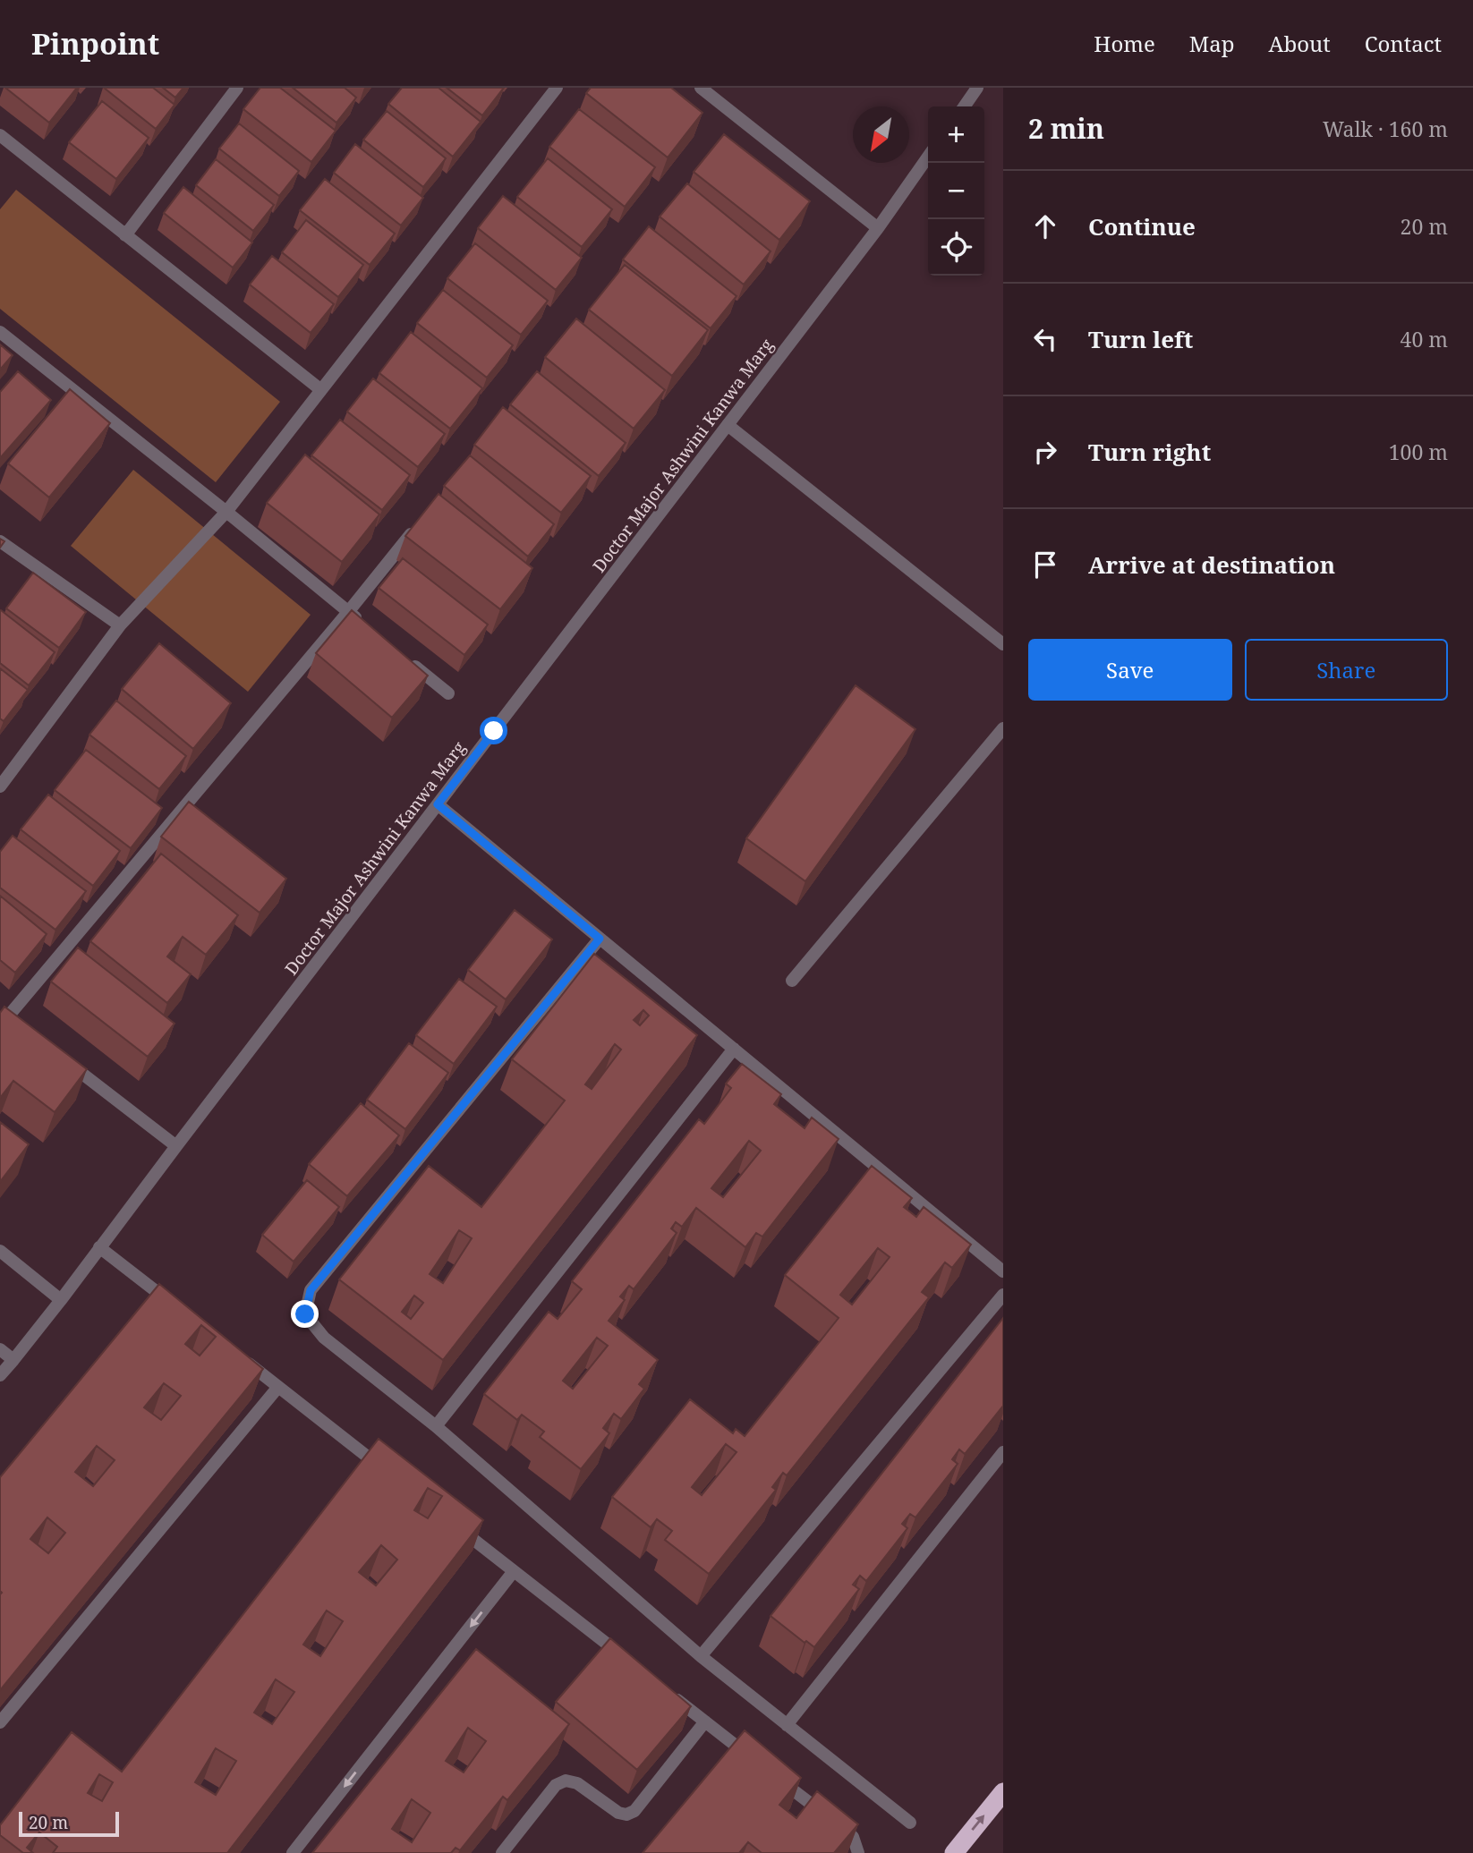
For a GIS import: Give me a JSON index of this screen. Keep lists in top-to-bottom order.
{
  "streets": {
    "street": ["Doctor Major Ashwini Kanwa Marg"]
  },
  "scale_bar": "20 m",
  "north": "bottom left",
  "page": {
    "header": "Pinpoint",
    "nav": [
      "Home",
      "Map",
      "About",
      "Contact"
    ],
    "heading": ["2 min", "Walk · 160 m"],
    "map_buttons": ["+", "−"],
    "list": [
      ["Continue", "20 m"],
      ["Turn left", "40 m"],
      ["Turn right", "100 m"],
      "Arrive at destination"
    ],
    "buttons": ["Save", "Share"],
    "scale": "20 m"
  }
}
